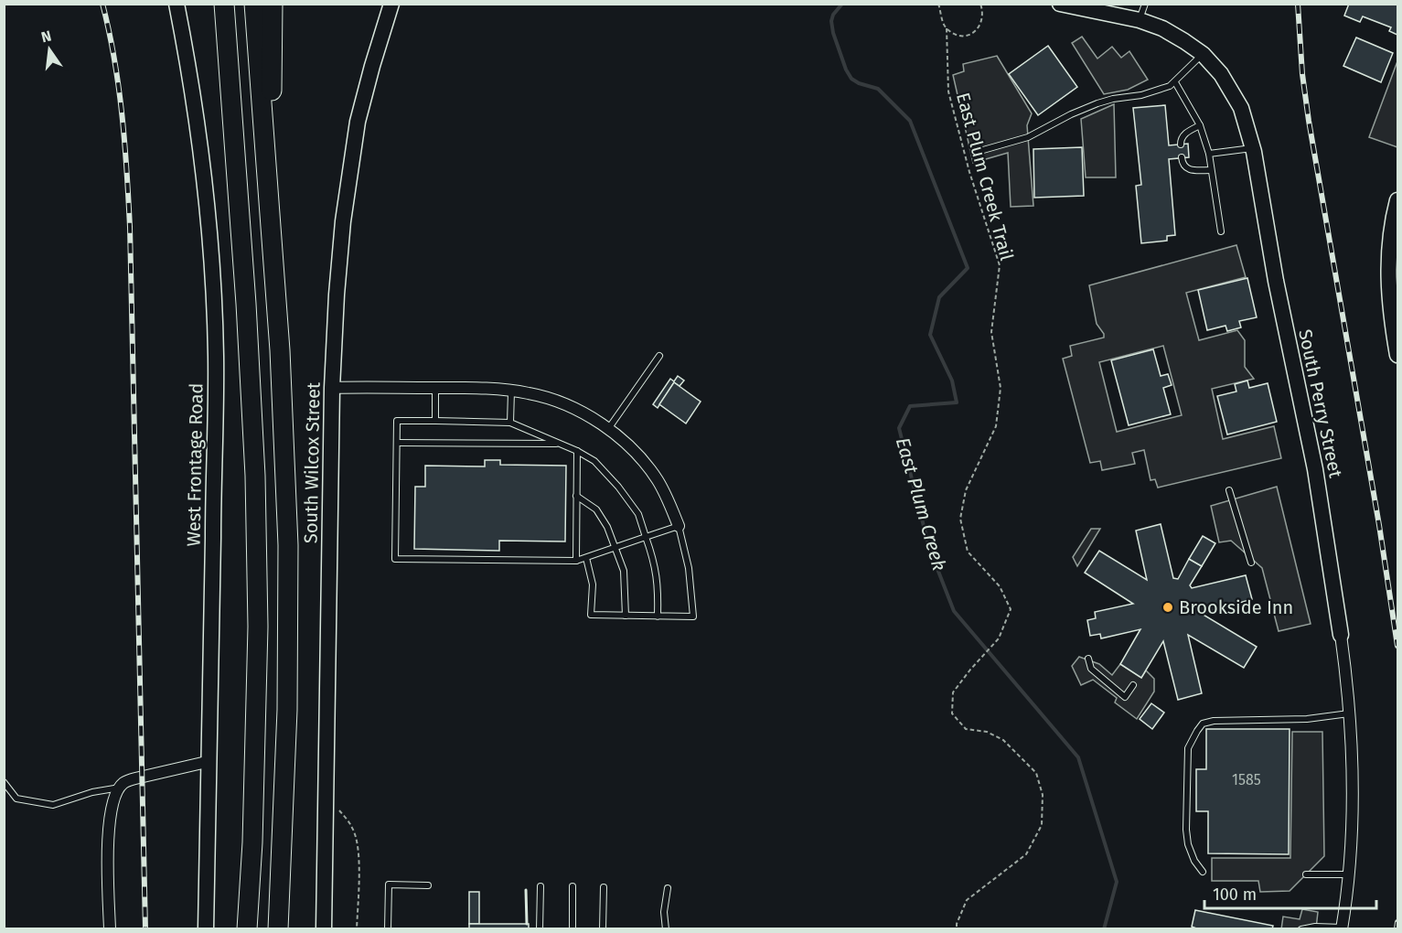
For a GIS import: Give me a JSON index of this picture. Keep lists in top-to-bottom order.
{
  "streets": {
    "main road": ["South Perry Street", "South Wilcox Street", "West Frontage Road"],
    "path": ["East Plum Creek Trail"]
  },
  "water": ["East Plum Creek"],
  "places": ["Brookside Inn"],
  "house_numbers": ["1585"],
  "scale_bar": "100 m",
  "north": "top"
}
